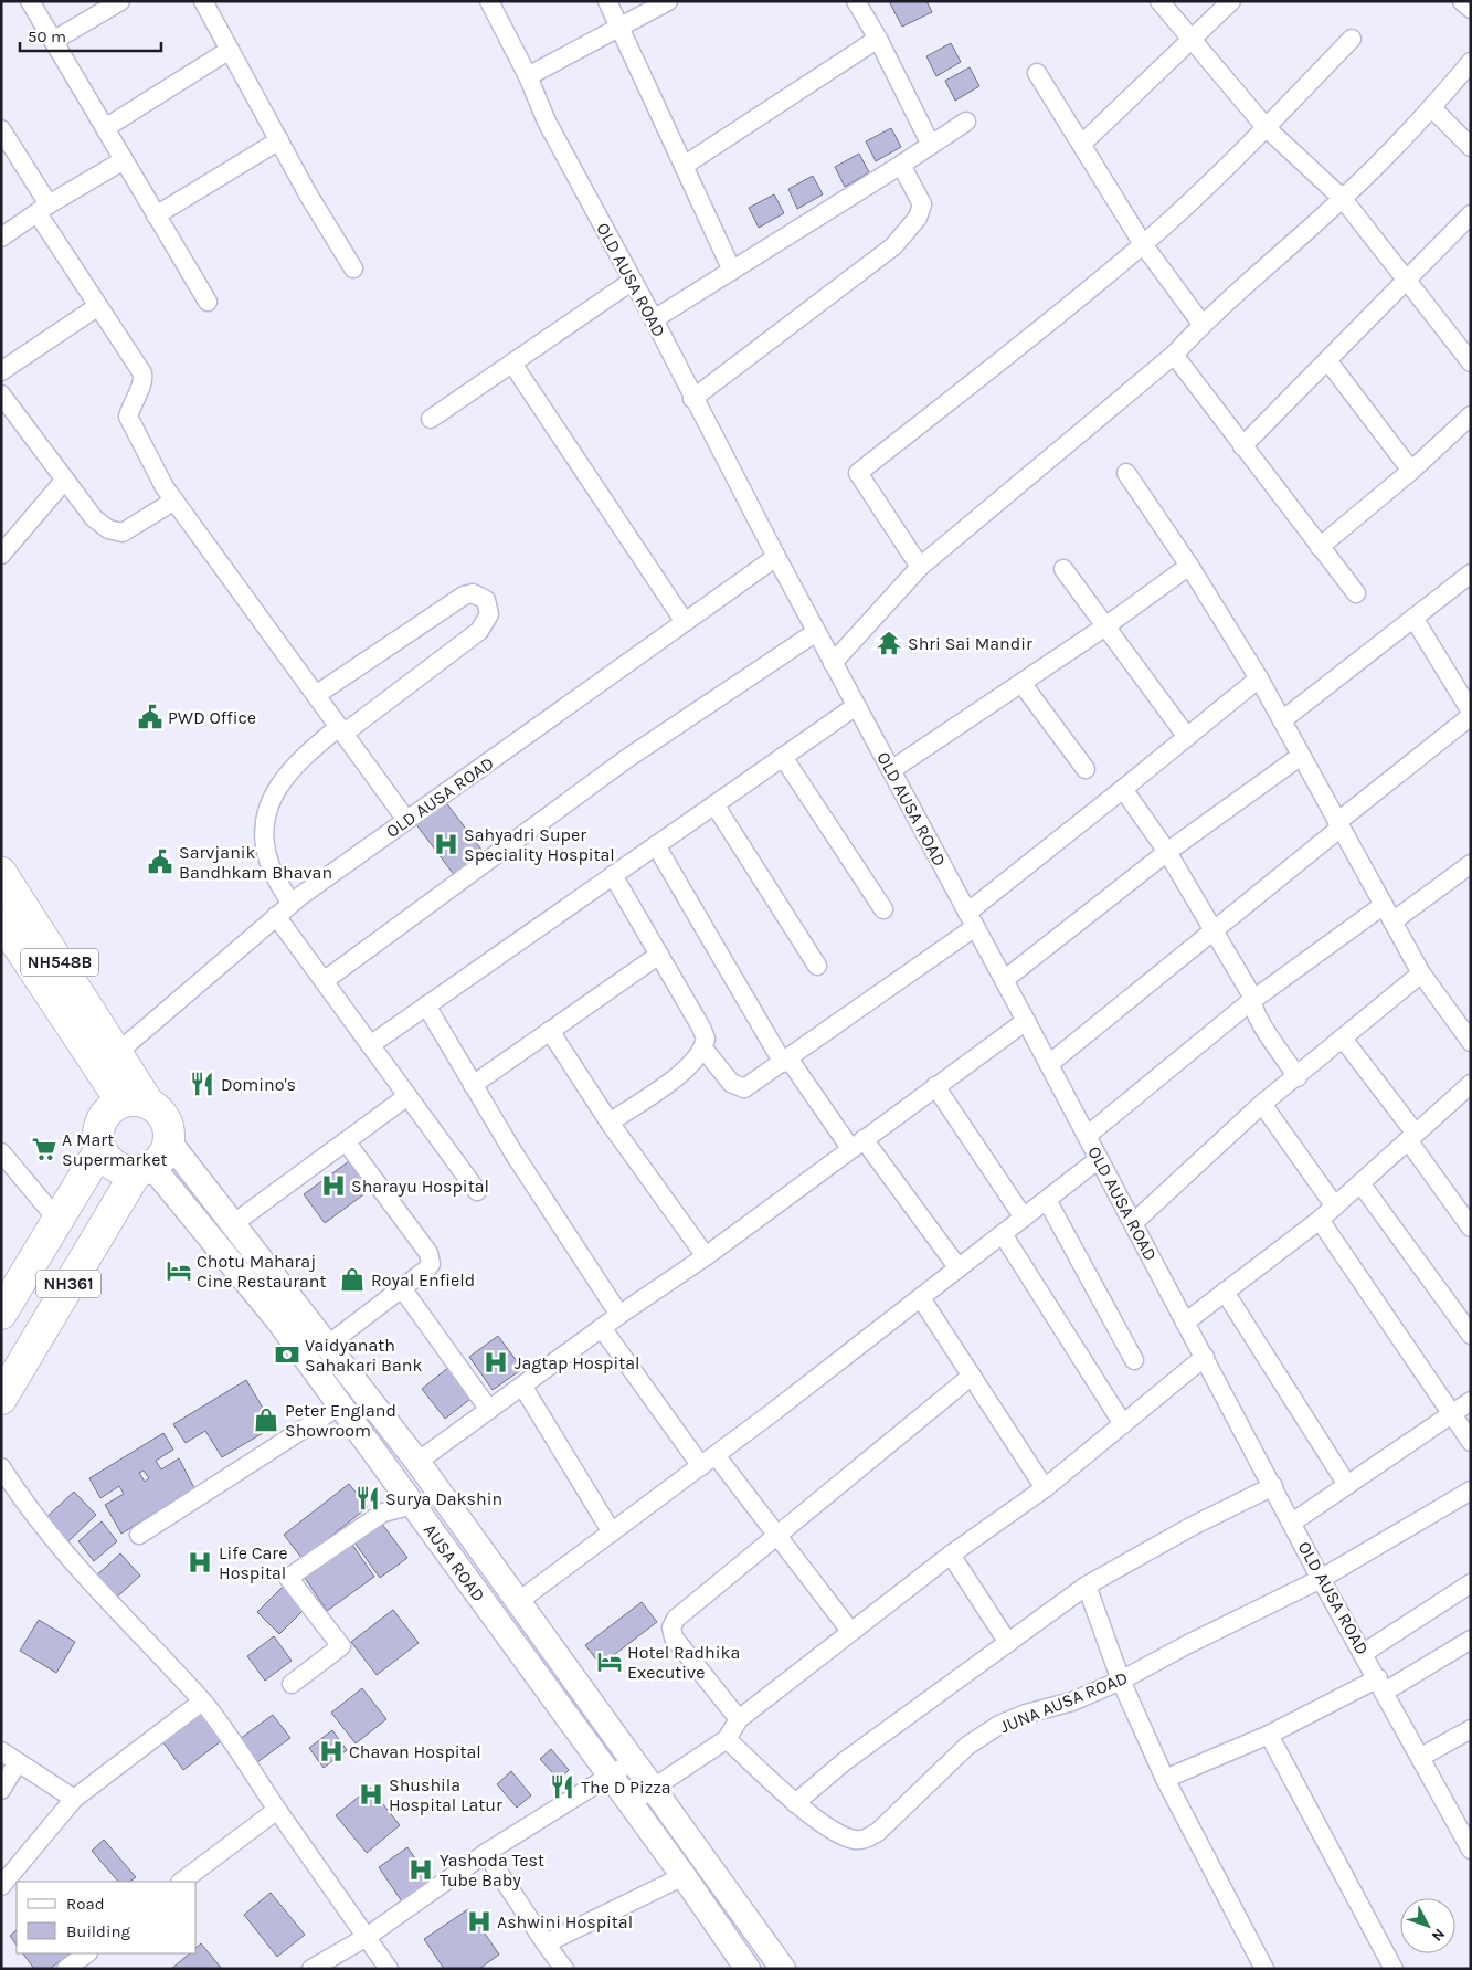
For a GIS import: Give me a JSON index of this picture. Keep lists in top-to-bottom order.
{
  "streets": {
    "highway": ["NH548B", "NH361"],
    "main road": ["AUSA ROAD"],
    "street": ["OLD AUSA ROAD", "JUNA AUSA ROAD"]
  },
  "crossings": [
    ["OLD AUSA ROAD", "NH548B"],
    ["OLD AUSA ROAD", "JUNA AUSA ROAD"],
    ["NH361", "AUSA ROAD"]
  ],
  "places": {
    "temple": ["Shri Sai Mandir"],
    "public building": ["PWD Office", "Sarvjanik Bandhkam Bhavan"],
    "hospital": [
      "Sahyadri Super Speciality Hospital",
      "Sharayu Hospital",
      "Jagtap Hospital",
      "Life Care Hospital",
      "Chavan Hospital",
      "Shushila Hospital Latur",
      "Yashoda Test Tube Baby",
      "Ashwini Hospital"
    ],
    "restaurant": ["Domino's", "Surya Dakshin", "The D Pizza"],
    "supermarket": ["A Mart Supermarket"],
    "hotel": ["Chotu Maharaj Cine Restaurant", "Hotel Radhika Executive"],
    "shop": ["Royal Enfield", "Peter England Showroom"],
    "bank": ["Vaidyanath Sahakari Bank"]
  },
  "legend": ["Road", "Building"],
  "scale_bar": "50 m",
  "north": "bottom right"
}
